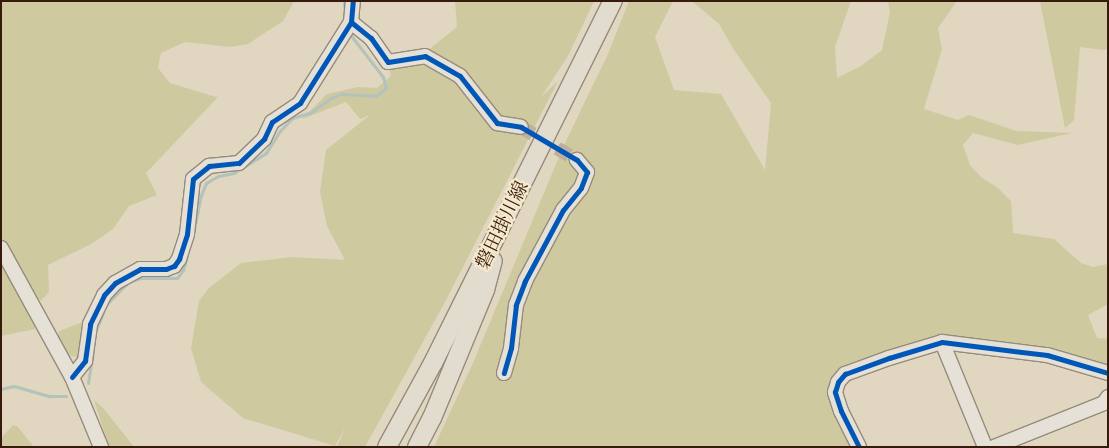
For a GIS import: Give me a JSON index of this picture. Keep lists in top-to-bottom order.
{
  "streets": {
    "main road": ["磐田掛川線"]
  }
}
